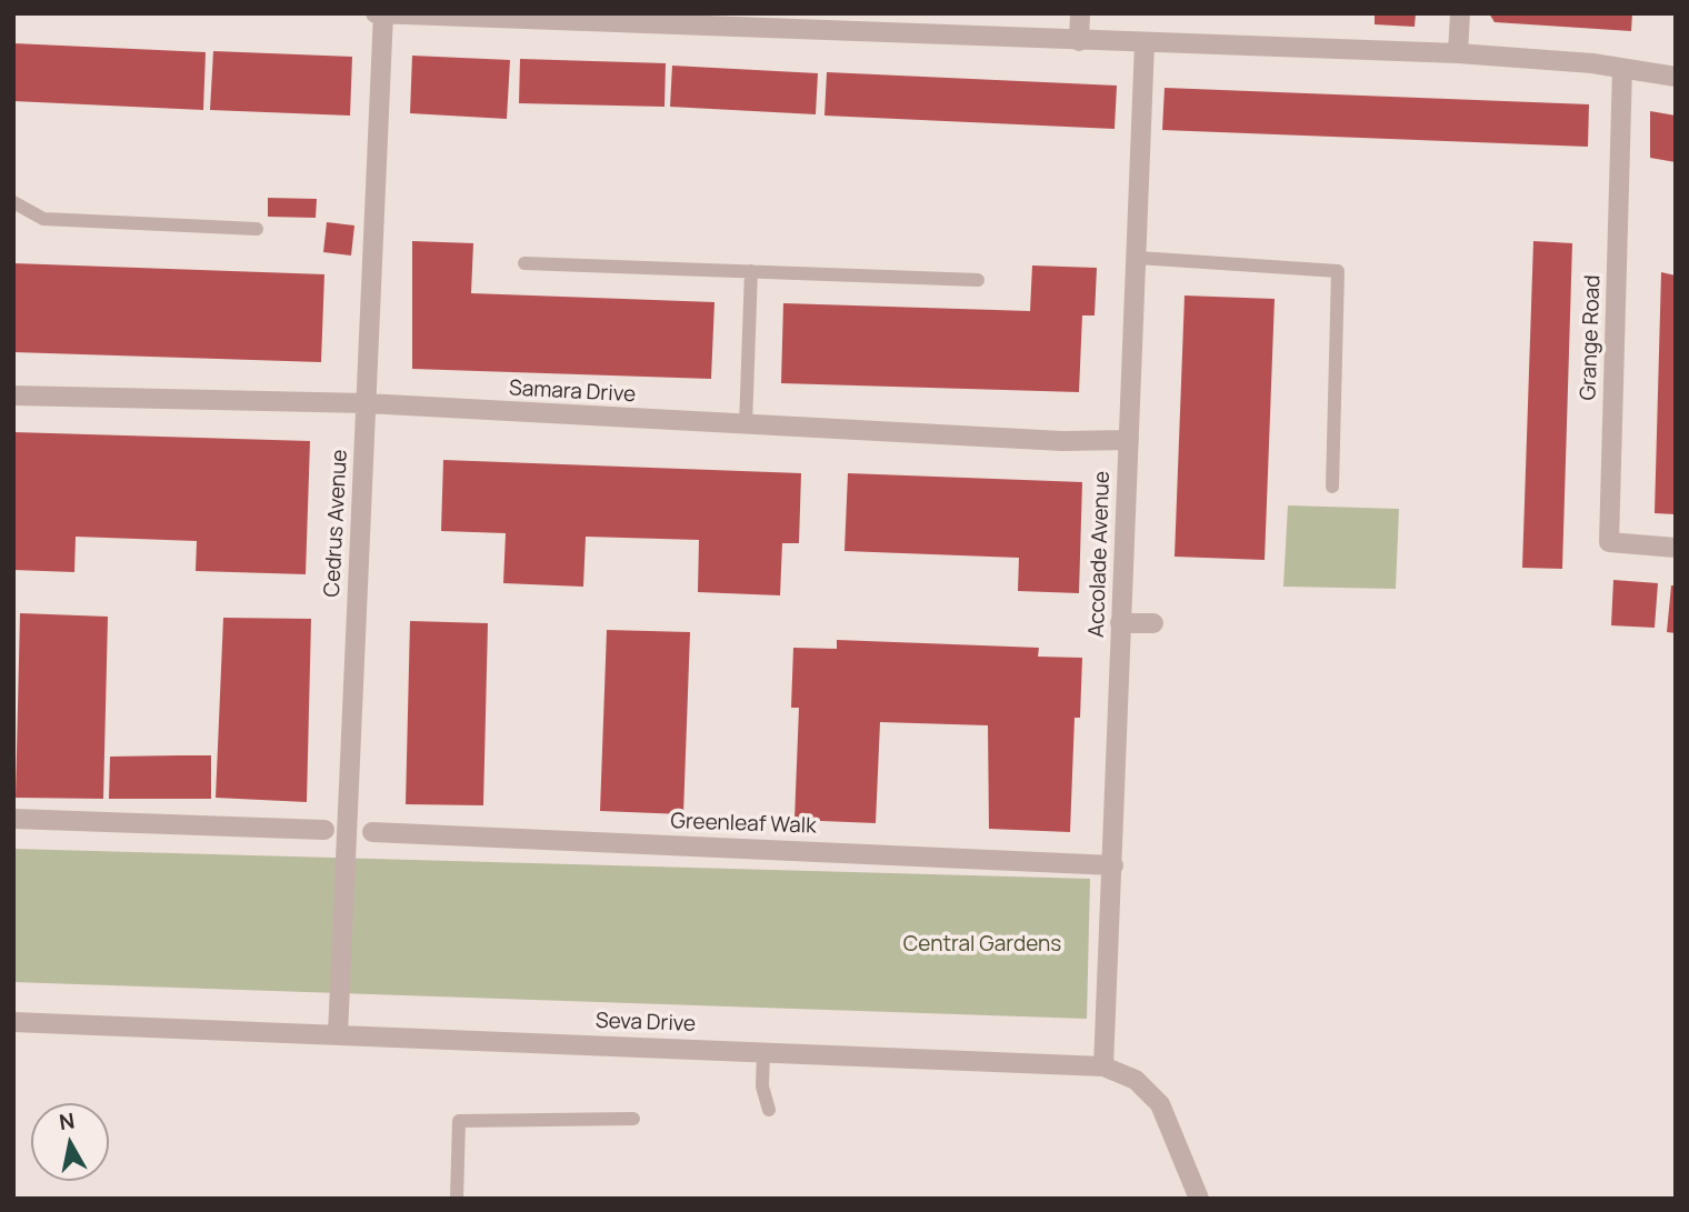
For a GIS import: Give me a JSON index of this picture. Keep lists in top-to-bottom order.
{
  "streets": {
    "street": [
      "Grange Road",
      "Samara Drive",
      "Cedrus Avenue",
      "Accolade Avenue",
      "Greenleaf Walk",
      "Seva Drive"
    ]
  },
  "crossings": [
    ["Samara Drive", "Cedrus Avenue"],
    ["Samara Drive", "Accolade Avenue"],
    ["Cedrus Avenue", "Seva Drive"],
    ["Accolade Avenue", "Greenleaf Walk"],
    ["Accolade Avenue", "Seva Drive"]
  ],
  "parks": ["Central Gardens"],
  "north": "top"
}
